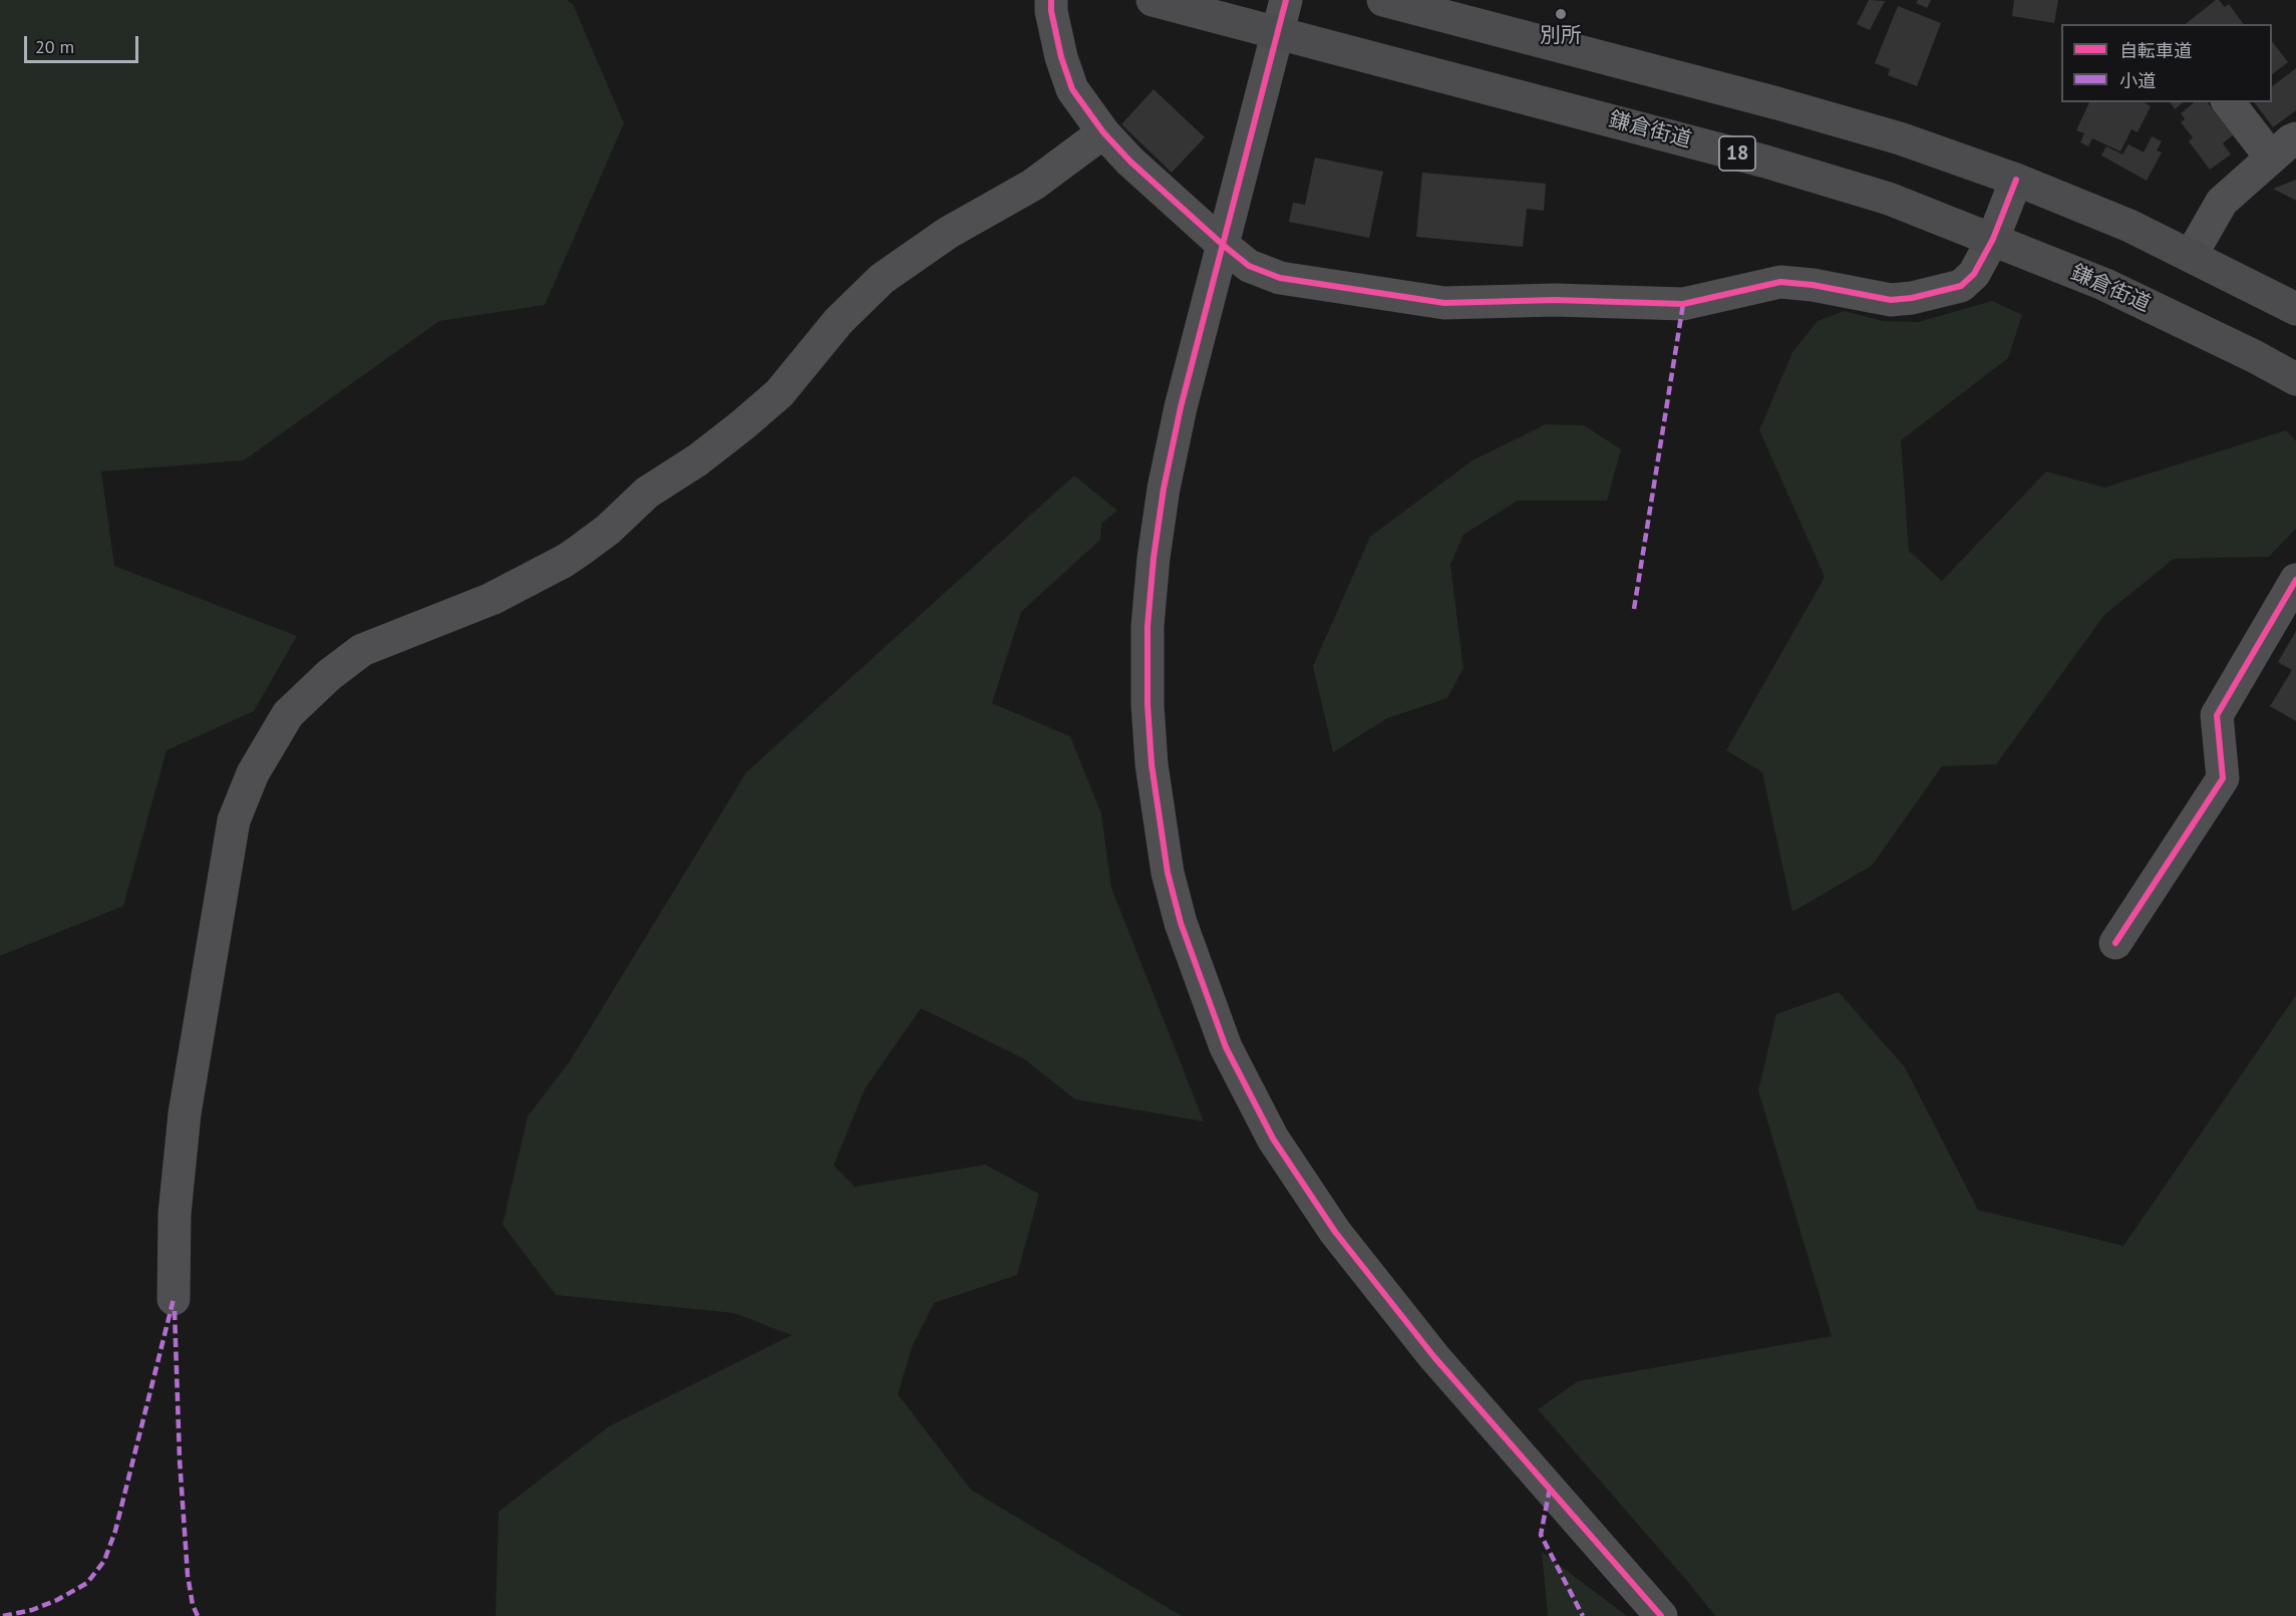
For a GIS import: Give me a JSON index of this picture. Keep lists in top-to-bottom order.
{
  "streets": {
    "main road": ["鎌倉街道", "18"]
  },
  "places": ["別所"],
  "legend": ["自転車道", "小道"],
  "scale_bar": "20 m"
}
